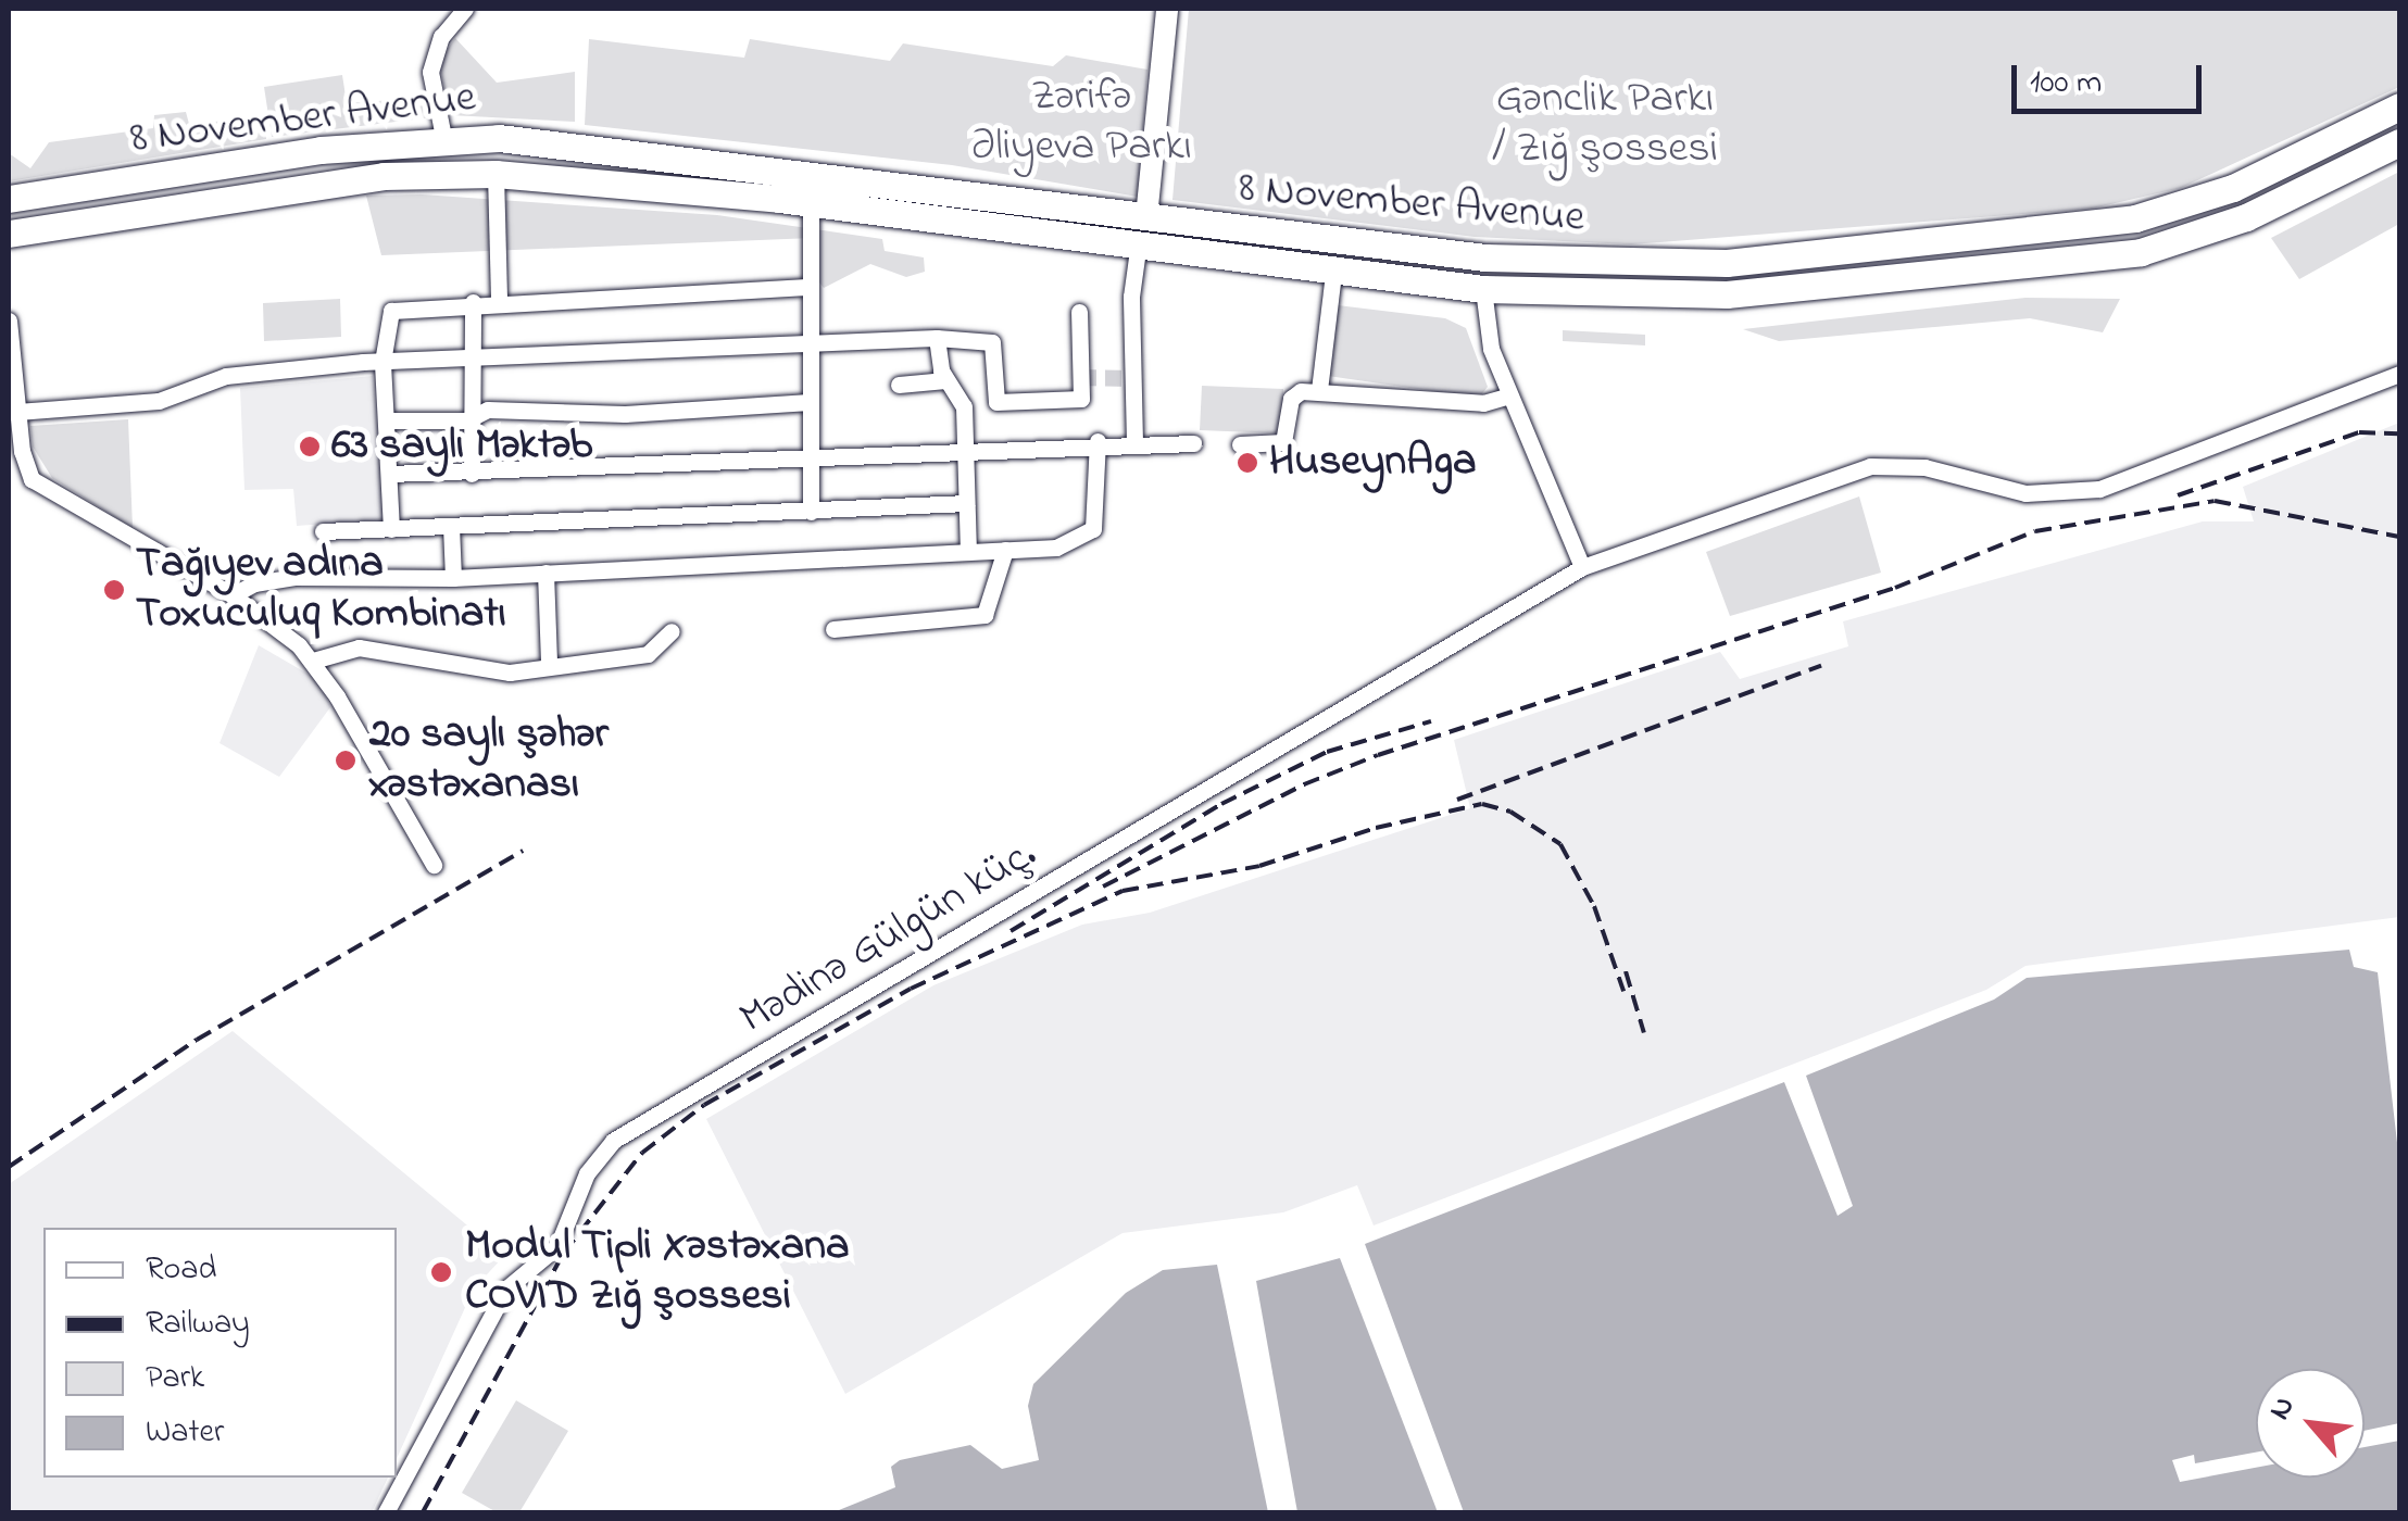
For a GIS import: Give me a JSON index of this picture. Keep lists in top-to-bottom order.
{
  "streets": {
    "highway": ["8 November Avenue"],
    "street": ["Mədinə Gülgün küç."]
  },
  "parks": ["Zərifə Əliyeva Parkı", "Gənclik Parkı / Zığ şossesi"],
  "places": [
    "63 saylı Məktəb",
    "HuseynAga",
    "Tağıyev adına Toxuculuq Kombinatı",
    "20 saylı şəhər xəstəxanası",
    "Modul Tipli Xəstəxana COVID Zığ şossesi"
  ],
  "legend": [
    "Road",
    "Railway",
    "Park",
    "Water"
  ],
  "scale_bar": "100 m",
  "north": "top left"
}
